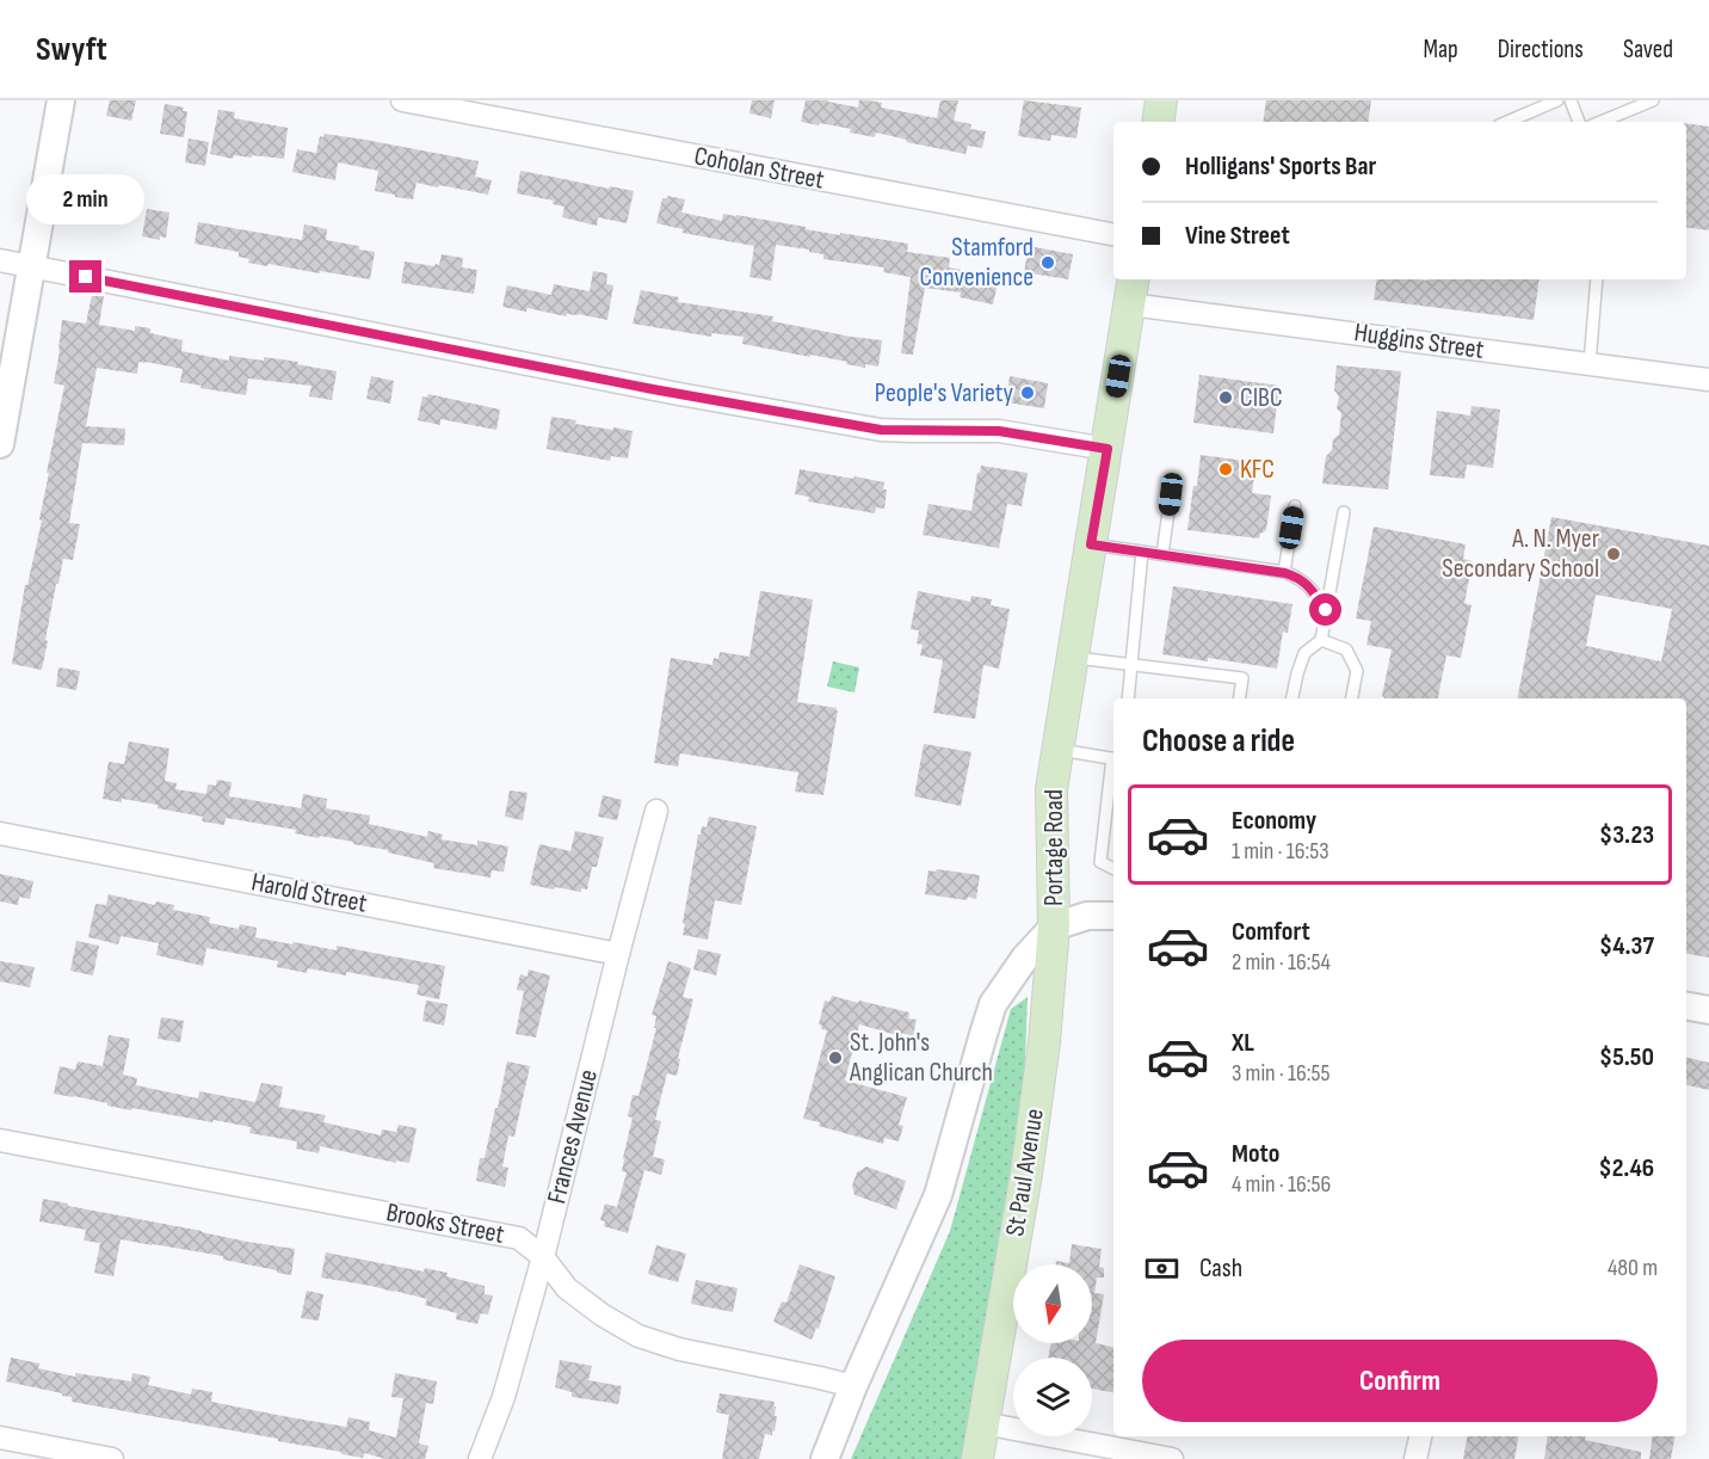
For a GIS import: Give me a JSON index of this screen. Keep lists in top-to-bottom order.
{
  "streets": {
    "main road": ["Portage Road", "St Paul Avenue"],
    "street": [
      "Coholan Street",
      "Huggins Street",
      "Harold Street",
      "Frances Avenue",
      "Brooks Street"
    ]
  },
  "crossings": [
    ["Huggins Street", "Portage Road"],
    ["Portage Road", "St Paul Avenue"],
    ["Portage Road", "Brooks Street"],
    ["Harold Street", "Frances Avenue"],
    ["Frances Avenue", "Brooks Street"]
  ],
  "places": [
    "Stamford Convenience",
    "People's Variety",
    "CIBC",
    "KFC",
    "A. N. Myer Secondary School",
    "St. John's Anglican Church"
  ],
  "north": "bottom",
  "page": {
    "header": "Swyft",
    "nav": ["Map", "Directions", "Saved"],
    "banner": ["Holligans' Sports Bar", "Vine Street"],
    "bubble": "2 min",
    "heading": "Choose a ride",
    "list": [
      {
        "name": "Economy",
        "note": "1 min · 16:53",
        "value": "$3.23"
      },
      {
        "name": "Comfort",
        "note": "2 min · 16:54",
        "value": "$4.37"
      },
      {
        "name": "XL",
        "note": "3 min · 16:55",
        "value": "$5.50"
      },
      {
        "name": "Moto",
        "note": "4 min · 16:56",
        "value": "$2.46"
      }
    ],
    "pay": ["Cash", "480 m"],
    "buttons": "Confirm"
  }
}
